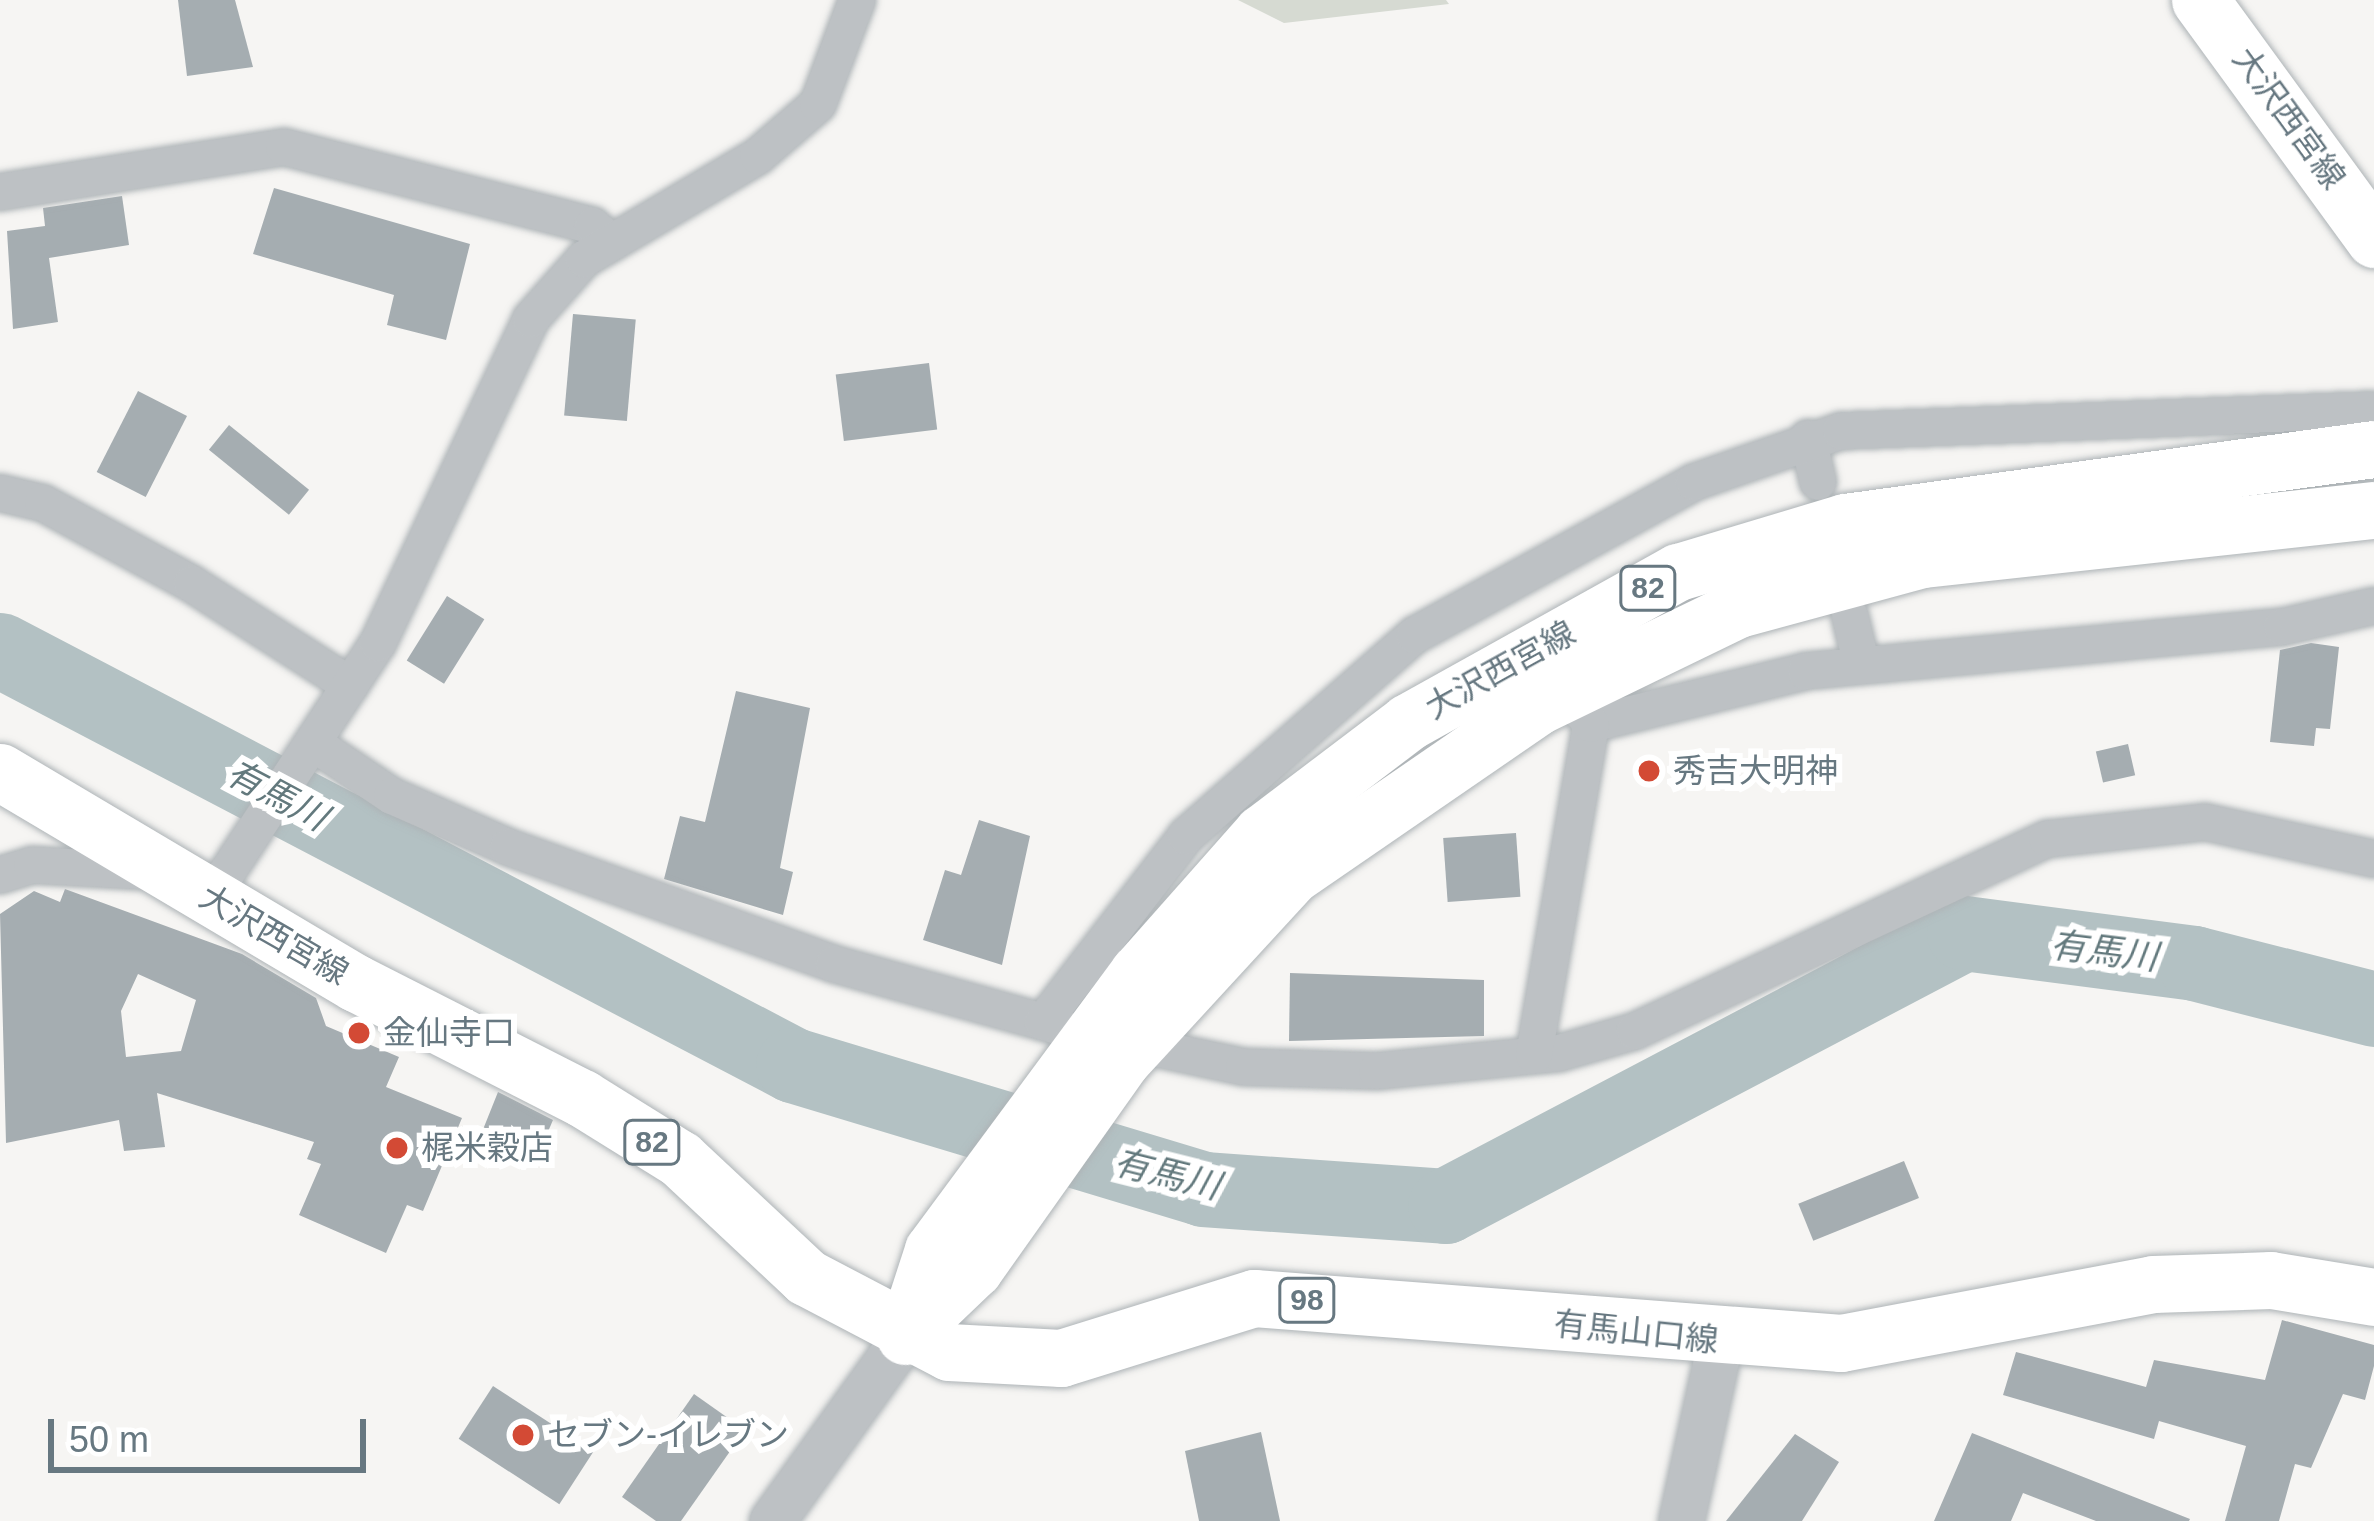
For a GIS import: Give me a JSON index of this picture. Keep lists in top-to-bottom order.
{
  "streets": {
    "main road": [
      "大沢西宮線",
      "82",
      "98",
      "有馬山口線"
    ]
  },
  "crossings": [
    ["大沢西宮線", "有馬山口線"]
  ],
  "water": ["有馬川"],
  "places": [
    "秀吉大明神",
    "金仙寺口",
    "梶米穀店",
    "セブン-イレブン"
  ],
  "scale_bar": "50 m"
}
